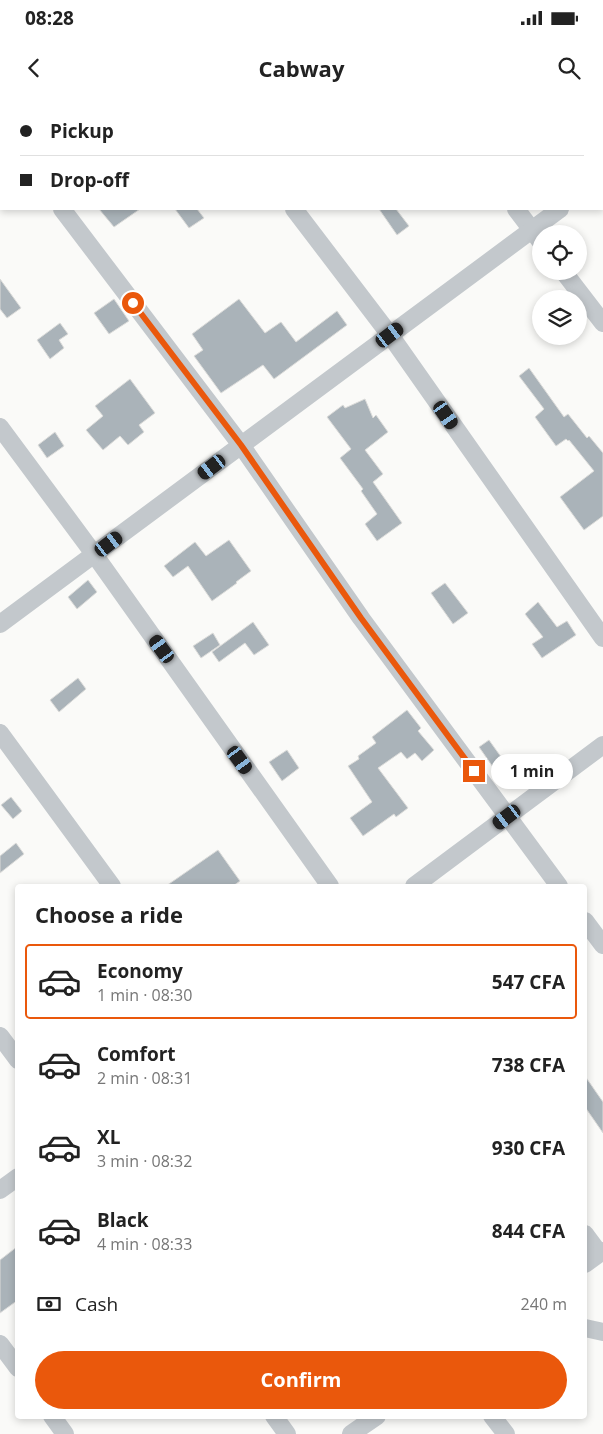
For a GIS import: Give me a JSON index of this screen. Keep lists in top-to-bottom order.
{
  "page": {
    "status": "08:28",
    "header": "Cabway",
    "banner": ["Pickup", "Drop-off"],
    "bubble": "1 min",
    "heading": "Choose a ride",
    "list": [
      {
        "name": "Economy",
        "note": "1 min · 08:30",
        "value": "547 CFA"
      },
      {
        "name": "Comfort",
        "note": "2 min · 08:31",
        "value": "738 CFA"
      },
      {
        "name": "XL",
        "note": "3 min · 08:32",
        "value": "930 CFA"
      },
      {
        "name": "Black",
        "note": "4 min · 08:33",
        "value": "844 CFA"
      }
    ],
    "pay": ["Cash", "240 m"],
    "buttons": "Confirm"
  }
}
